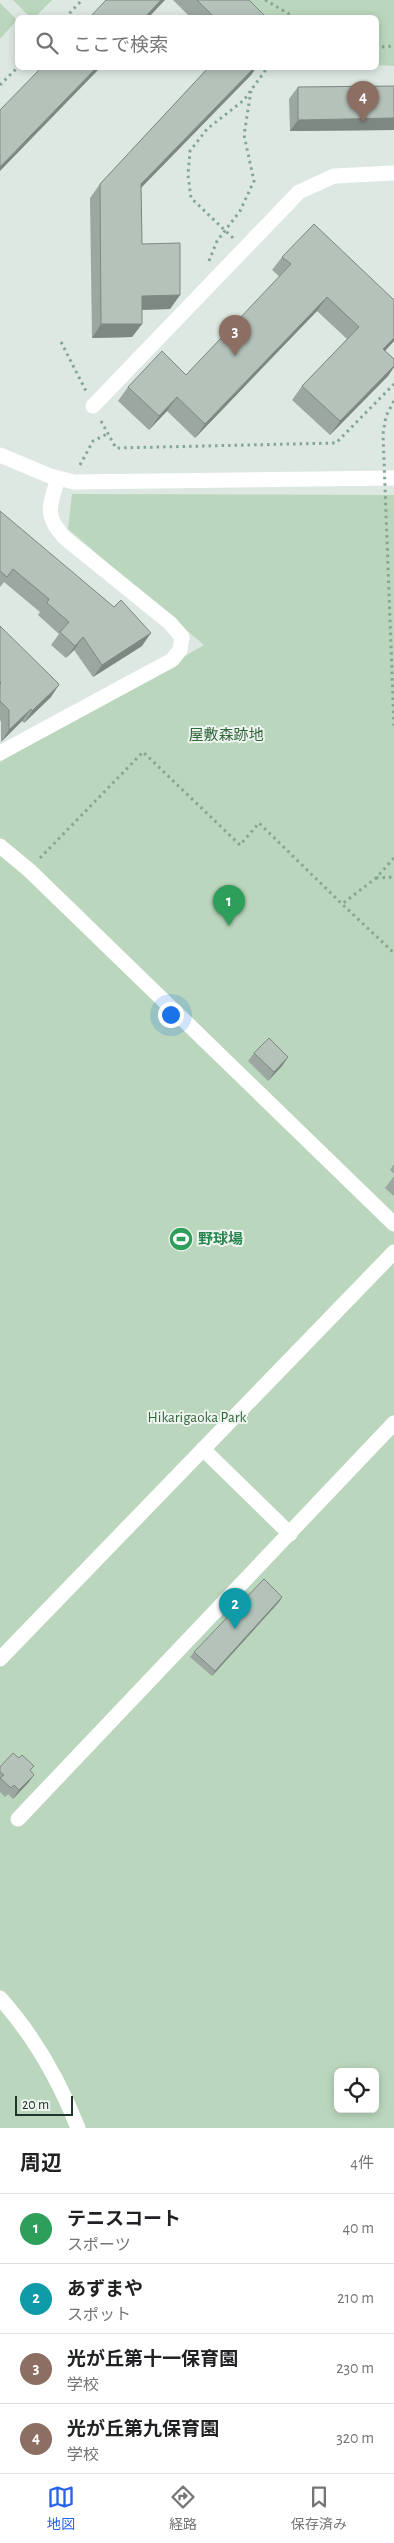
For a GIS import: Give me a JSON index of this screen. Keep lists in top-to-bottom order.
{
  "parks": ["屋敷森跡地", "Hikarigaoka Park"],
  "places": {
    "sports": ["野球場"]
  },
  "scale_bar": "20 m",
  "page": {
    "search": "ここで検索",
    "pins": [
      "4",
      "3",
      "1",
      "2"
    ],
    "scale": "20 m",
    "heading": ["周辺", "4件"],
    "list": [
      {
        "mark": "1",
        "name": "テニスコート",
        "note": "スポーツ",
        "value": "40 m"
      },
      {
        "mark": "2",
        "name": "あずまや",
        "note": "スポット",
        "value": "210 m"
      },
      {
        "mark": "3",
        "name": "光が丘第十一保育園",
        "note": "学校",
        "value": "230 m"
      },
      {
        "mark": "4",
        "name": "光が丘第九保育園",
        "note": "学校",
        "value": "320 m"
      }
    ],
    "nav": ["地図", "経路", "保存済み"]
  }
}
